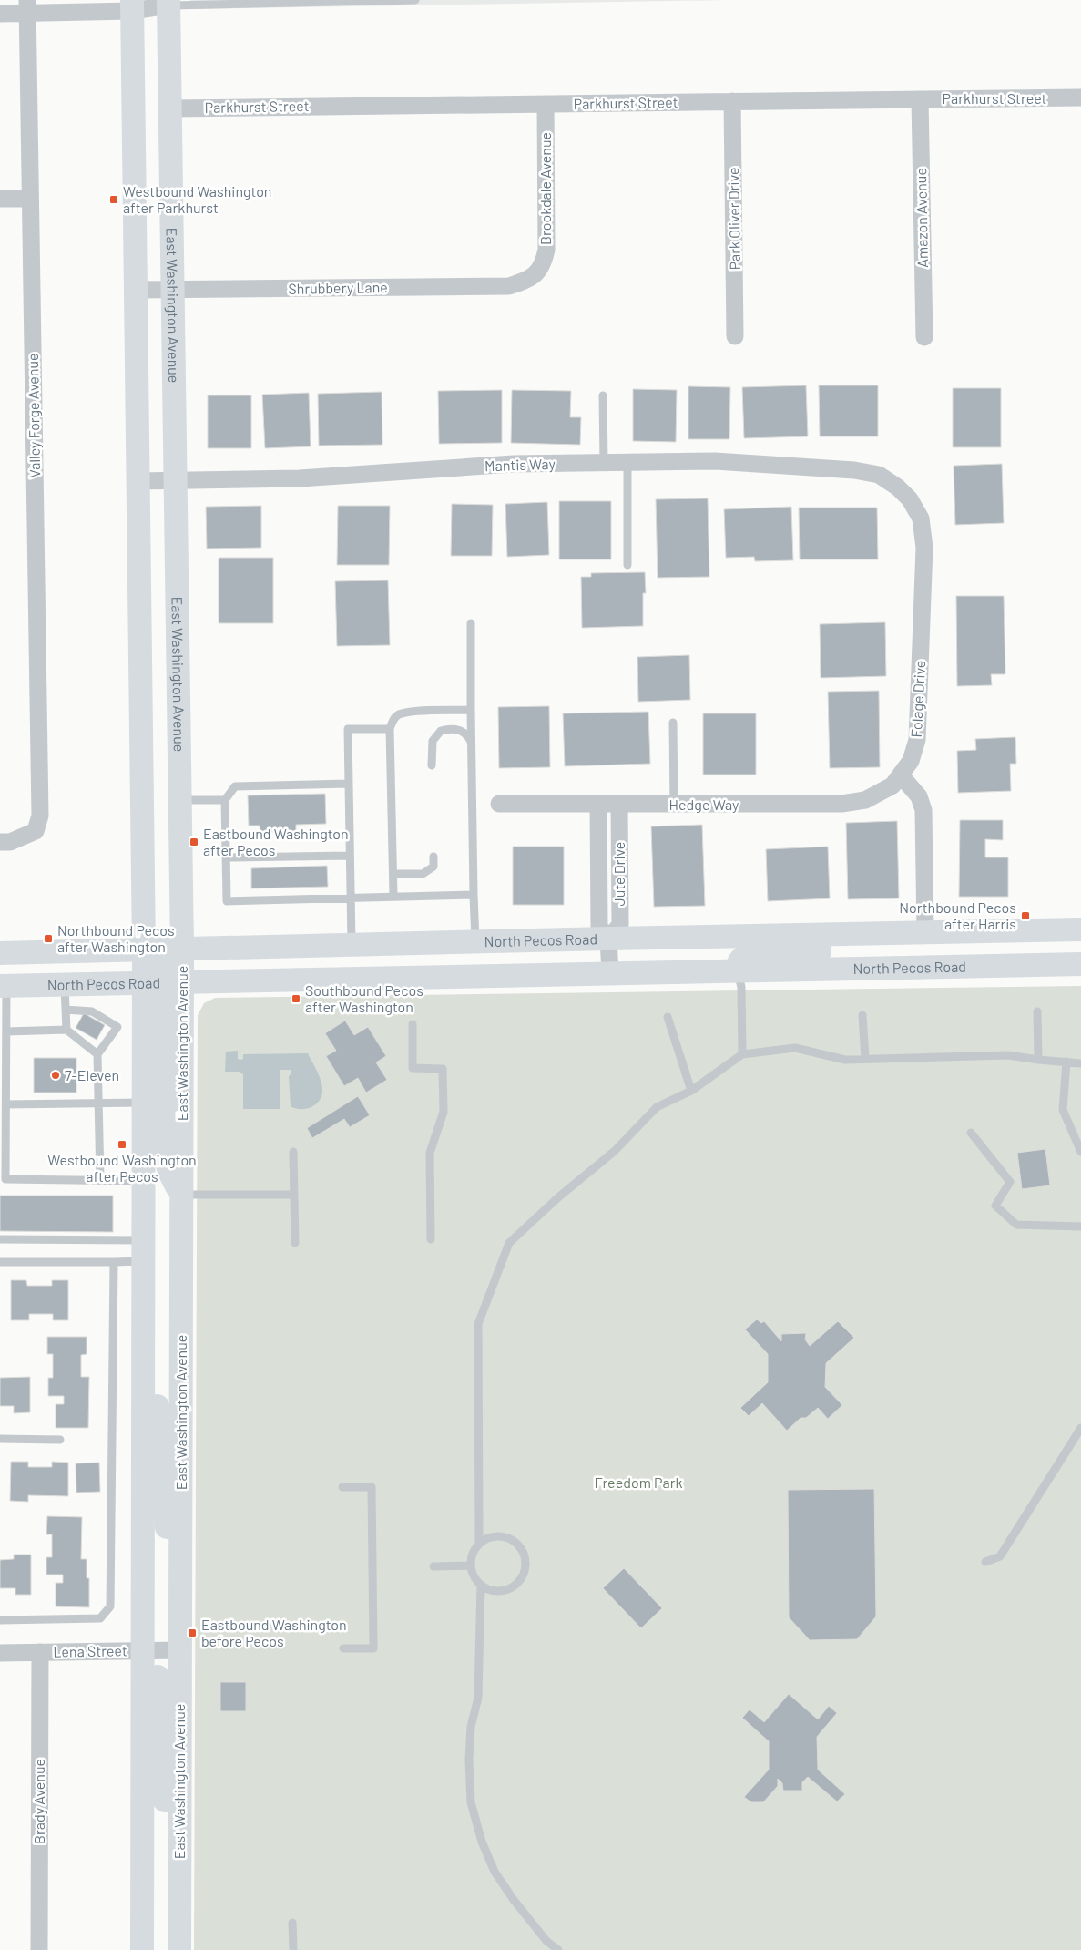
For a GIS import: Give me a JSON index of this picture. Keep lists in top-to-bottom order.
{
  "streets": {
    "main road": ["East Washington Avenue", "North Pecos Road"],
    "street": [
      "Parkhurst Street",
      "Brookdale Avenue",
      "Amazon Avenue",
      "Park Oliver Drive",
      "Shrubbery Lane",
      "Valley Forge Avenue",
      "Mantis Way",
      "Folage Drive",
      "Hedge Way",
      "Jute Drive",
      "Lena Street",
      "Brady Avenue"
    ]
  },
  "crossings": [
    ["Parkhurst Street", "Brookdale Avenue"],
    ["Parkhurst Street", "Amazon Avenue"],
    ["Parkhurst Street", "Park Oliver Drive"],
    ["Parkhurst Street", "East Washington Avenue"],
    ["Brookdale Avenue", "Shrubbery Lane"],
    ["Shrubbery Lane", "East Washington Avenue"],
    ["East Washington Avenue", "Mantis Way"],
    ["East Washington Avenue", "North Pecos Road"],
    ["East Washington Avenue", "Lena Street"],
    ["Mantis Way", "Folage Drive"],
    ["Folage Drive", "Hedge Way"],
    ["Hedge Way", "Jute Drive"],
    ["Jute Drive", "North Pecos Road"],
    ["Lena Street", "Brady Avenue"]
  ],
  "parks": ["Freedom Park"],
  "places": {
    "transit": [
      "Westbound Washington after Parkhurst",
      "Eastbound Washington after Pecos",
      "Northbound Pecos after Harris",
      "Northbound Pecos after Washington",
      "Southbound Pecos after Washington",
      "Westbound Washington after Pecos",
      "Eastbound Washington before Pecos"
    ],
    "other": ["7-Eleven"]
  }
}
